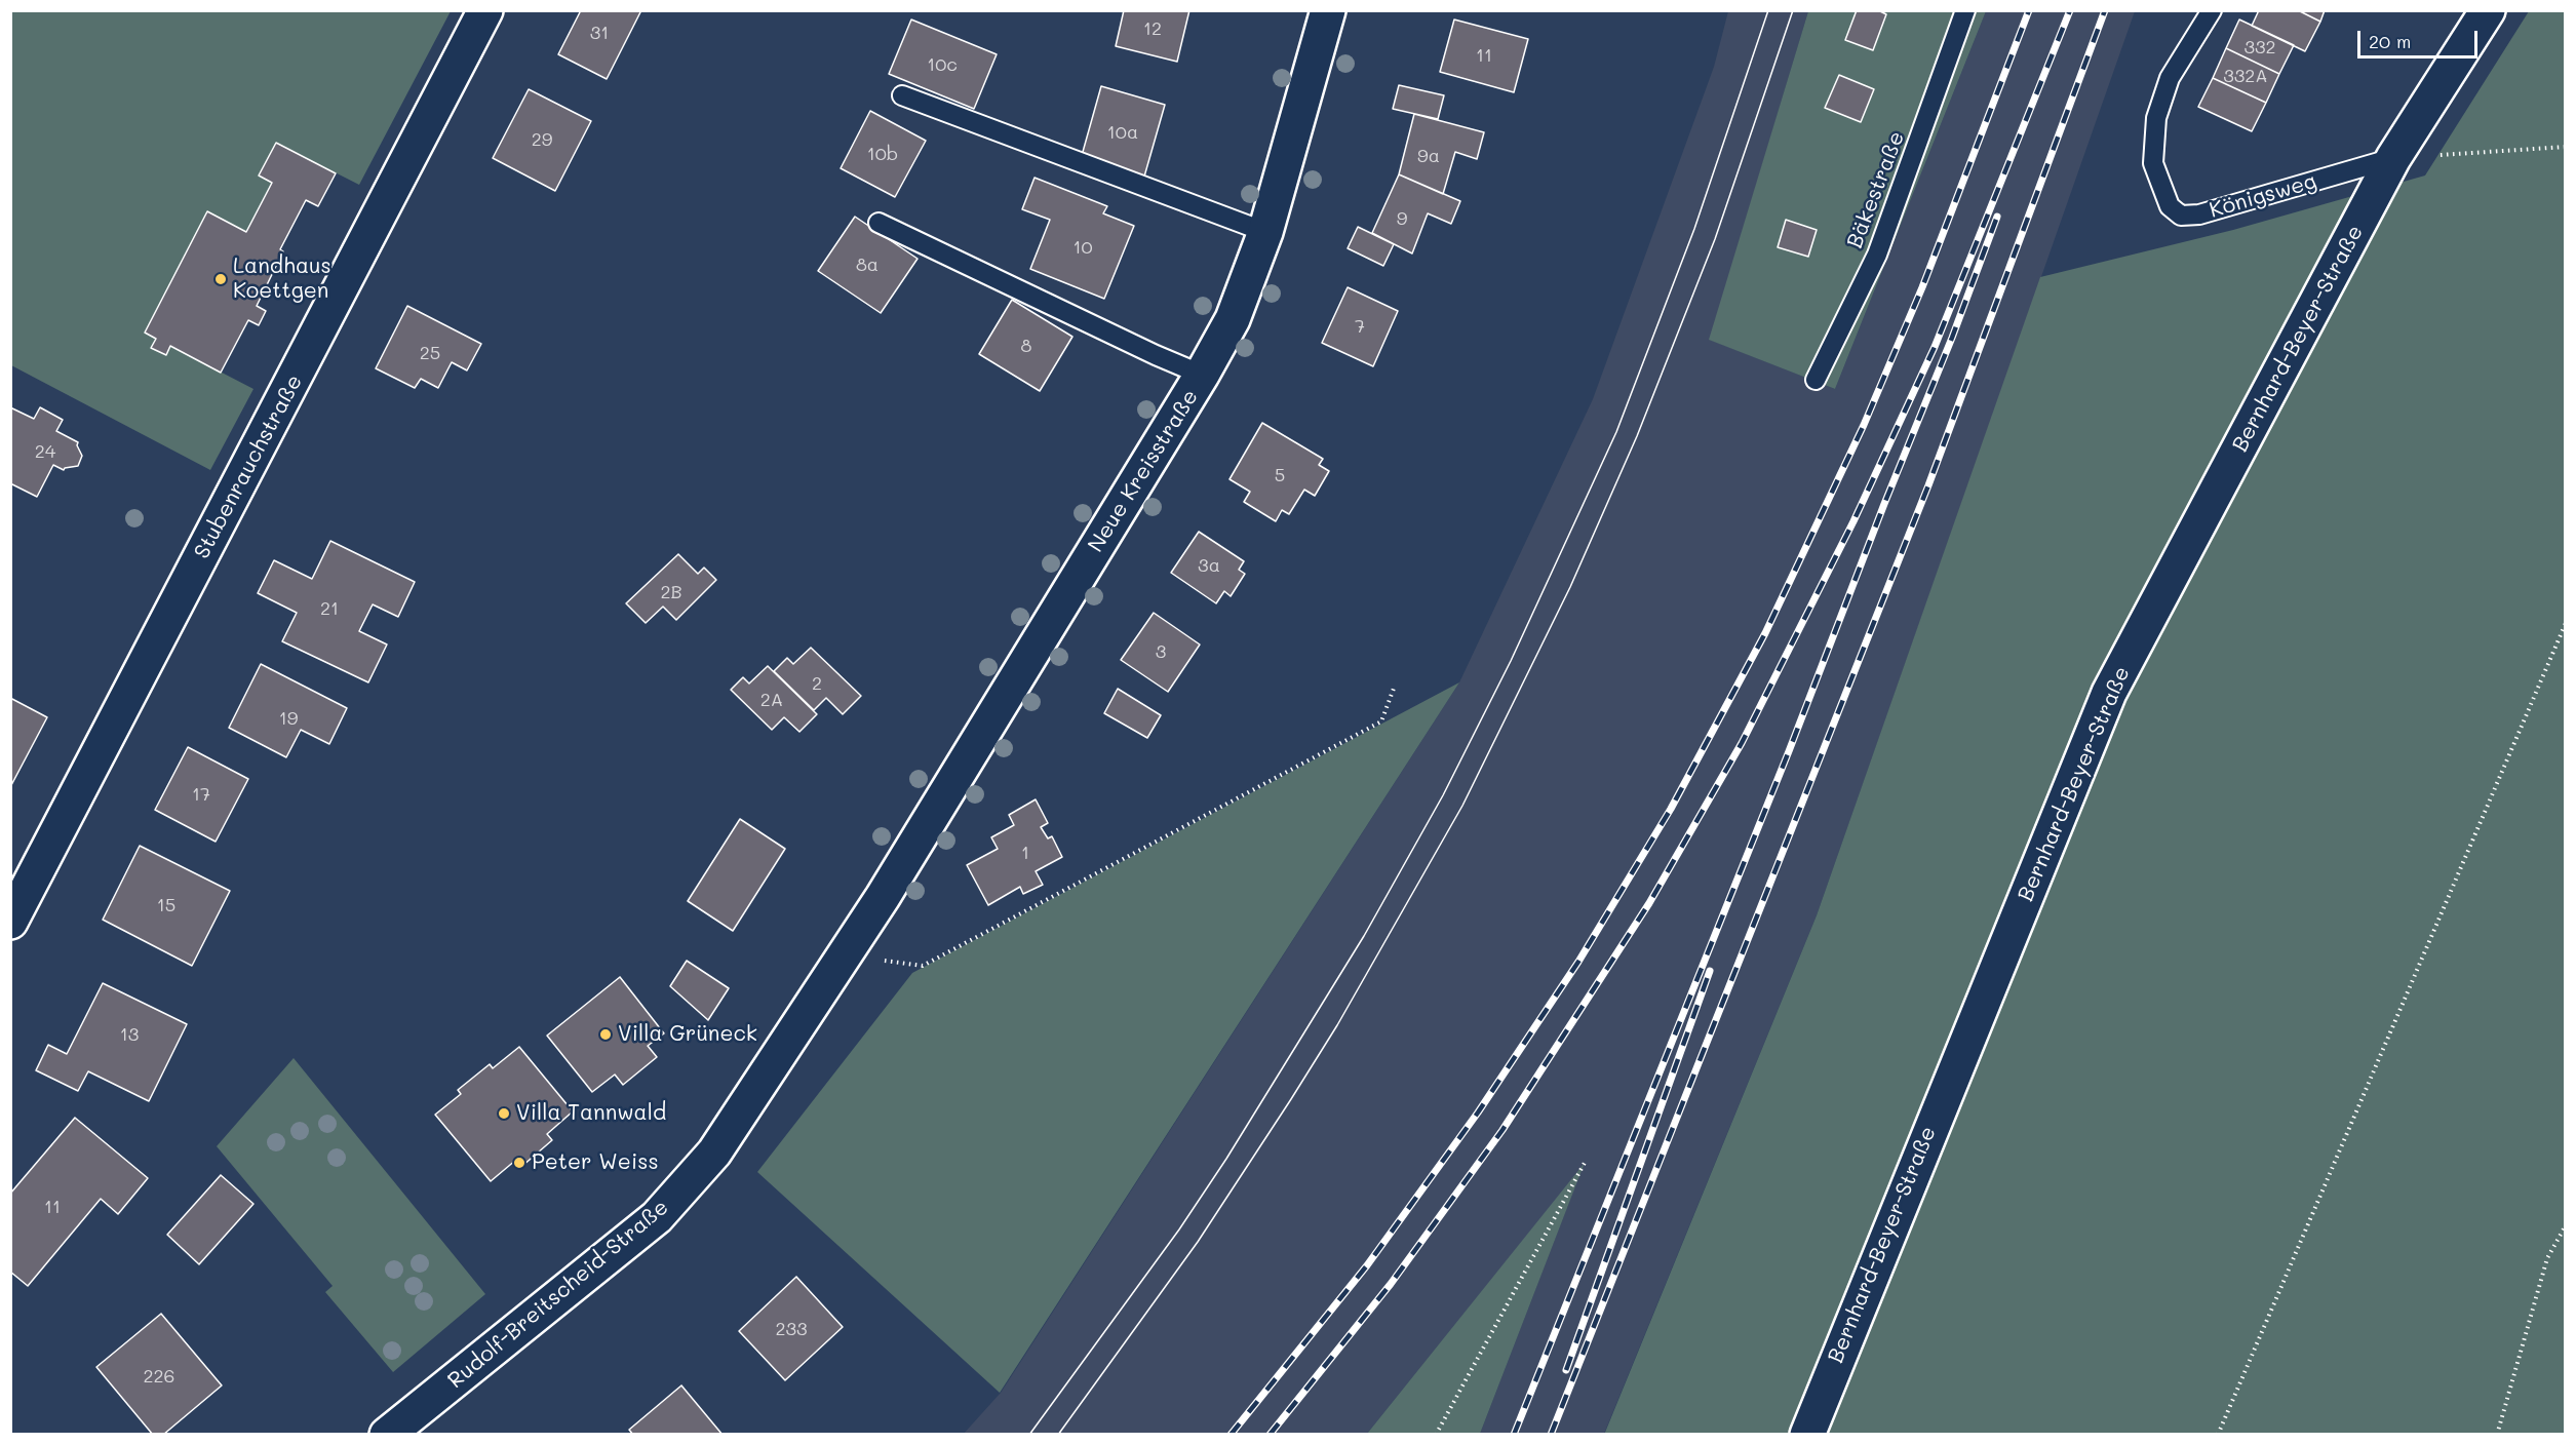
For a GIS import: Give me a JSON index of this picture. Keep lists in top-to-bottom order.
{
  "streets": {
    "street": [
      "Bernhard-Beyer-Straße",
      "Stubenrauchstraße",
      "Neue Kreisstraße",
      "Rudolf-Breitscheid-Straße"
    ],
    "lane": ["Bäkestraße", "Königsweg"]
  },
  "crossings": [
    ["Königsweg", "Bernhard-Beyer-Straße"],
    ["Neue Kreisstraße", "Rudolf-Breitscheid-Straße"]
  ],
  "places": [
    "Landhaus Koettgen",
    "Villa Grüneck",
    "Villa Tannwald",
    "Peter Weiss"
  ],
  "house_numbers": [
    "12",
    "31",
    "332",
    "11",
    "10c",
    "332A",
    "10a",
    "29",
    "10b",
    "9a",
    "9",
    "10",
    "8a",
    "7",
    "8",
    "25",
    "24",
    "5",
    "3a",
    "2B",
    "21",
    "3",
    "2",
    "2A",
    "19",
    "17",
    "1",
    "15",
    "13",
    "11",
    "233",
    "226"
  ],
  "scale_bar": "20 m"
}
